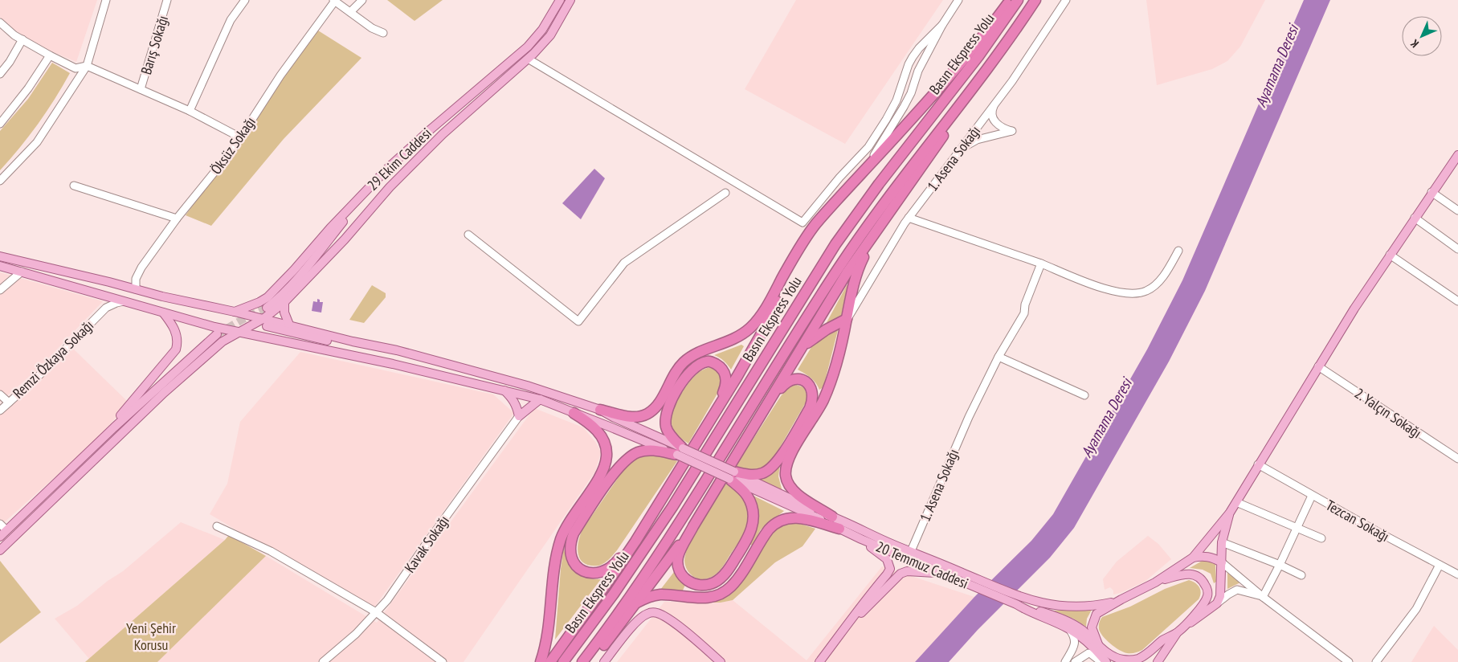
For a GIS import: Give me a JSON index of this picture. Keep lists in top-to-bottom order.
{
  "streets": {
    "highway": ["Basın Ekspress Yolu"],
    "main road": ["29 Ekim Caddesi", "20 Temmuz Caddesi"],
    "street": [
      "Barış Sokağı",
      "Öksüz Sokağı",
      "1. Asena Sokağı",
      "Remzi Özkaya Sokağı",
      "2. Yalçın Sokağı",
      "Tezcan Sokağı",
      "Kavak Sokağı"
    ]
  },
  "water": ["Ayamama Deresi"],
  "parks": ["Yeni Şehir Korusu"],
  "north": "bottom left"
}
